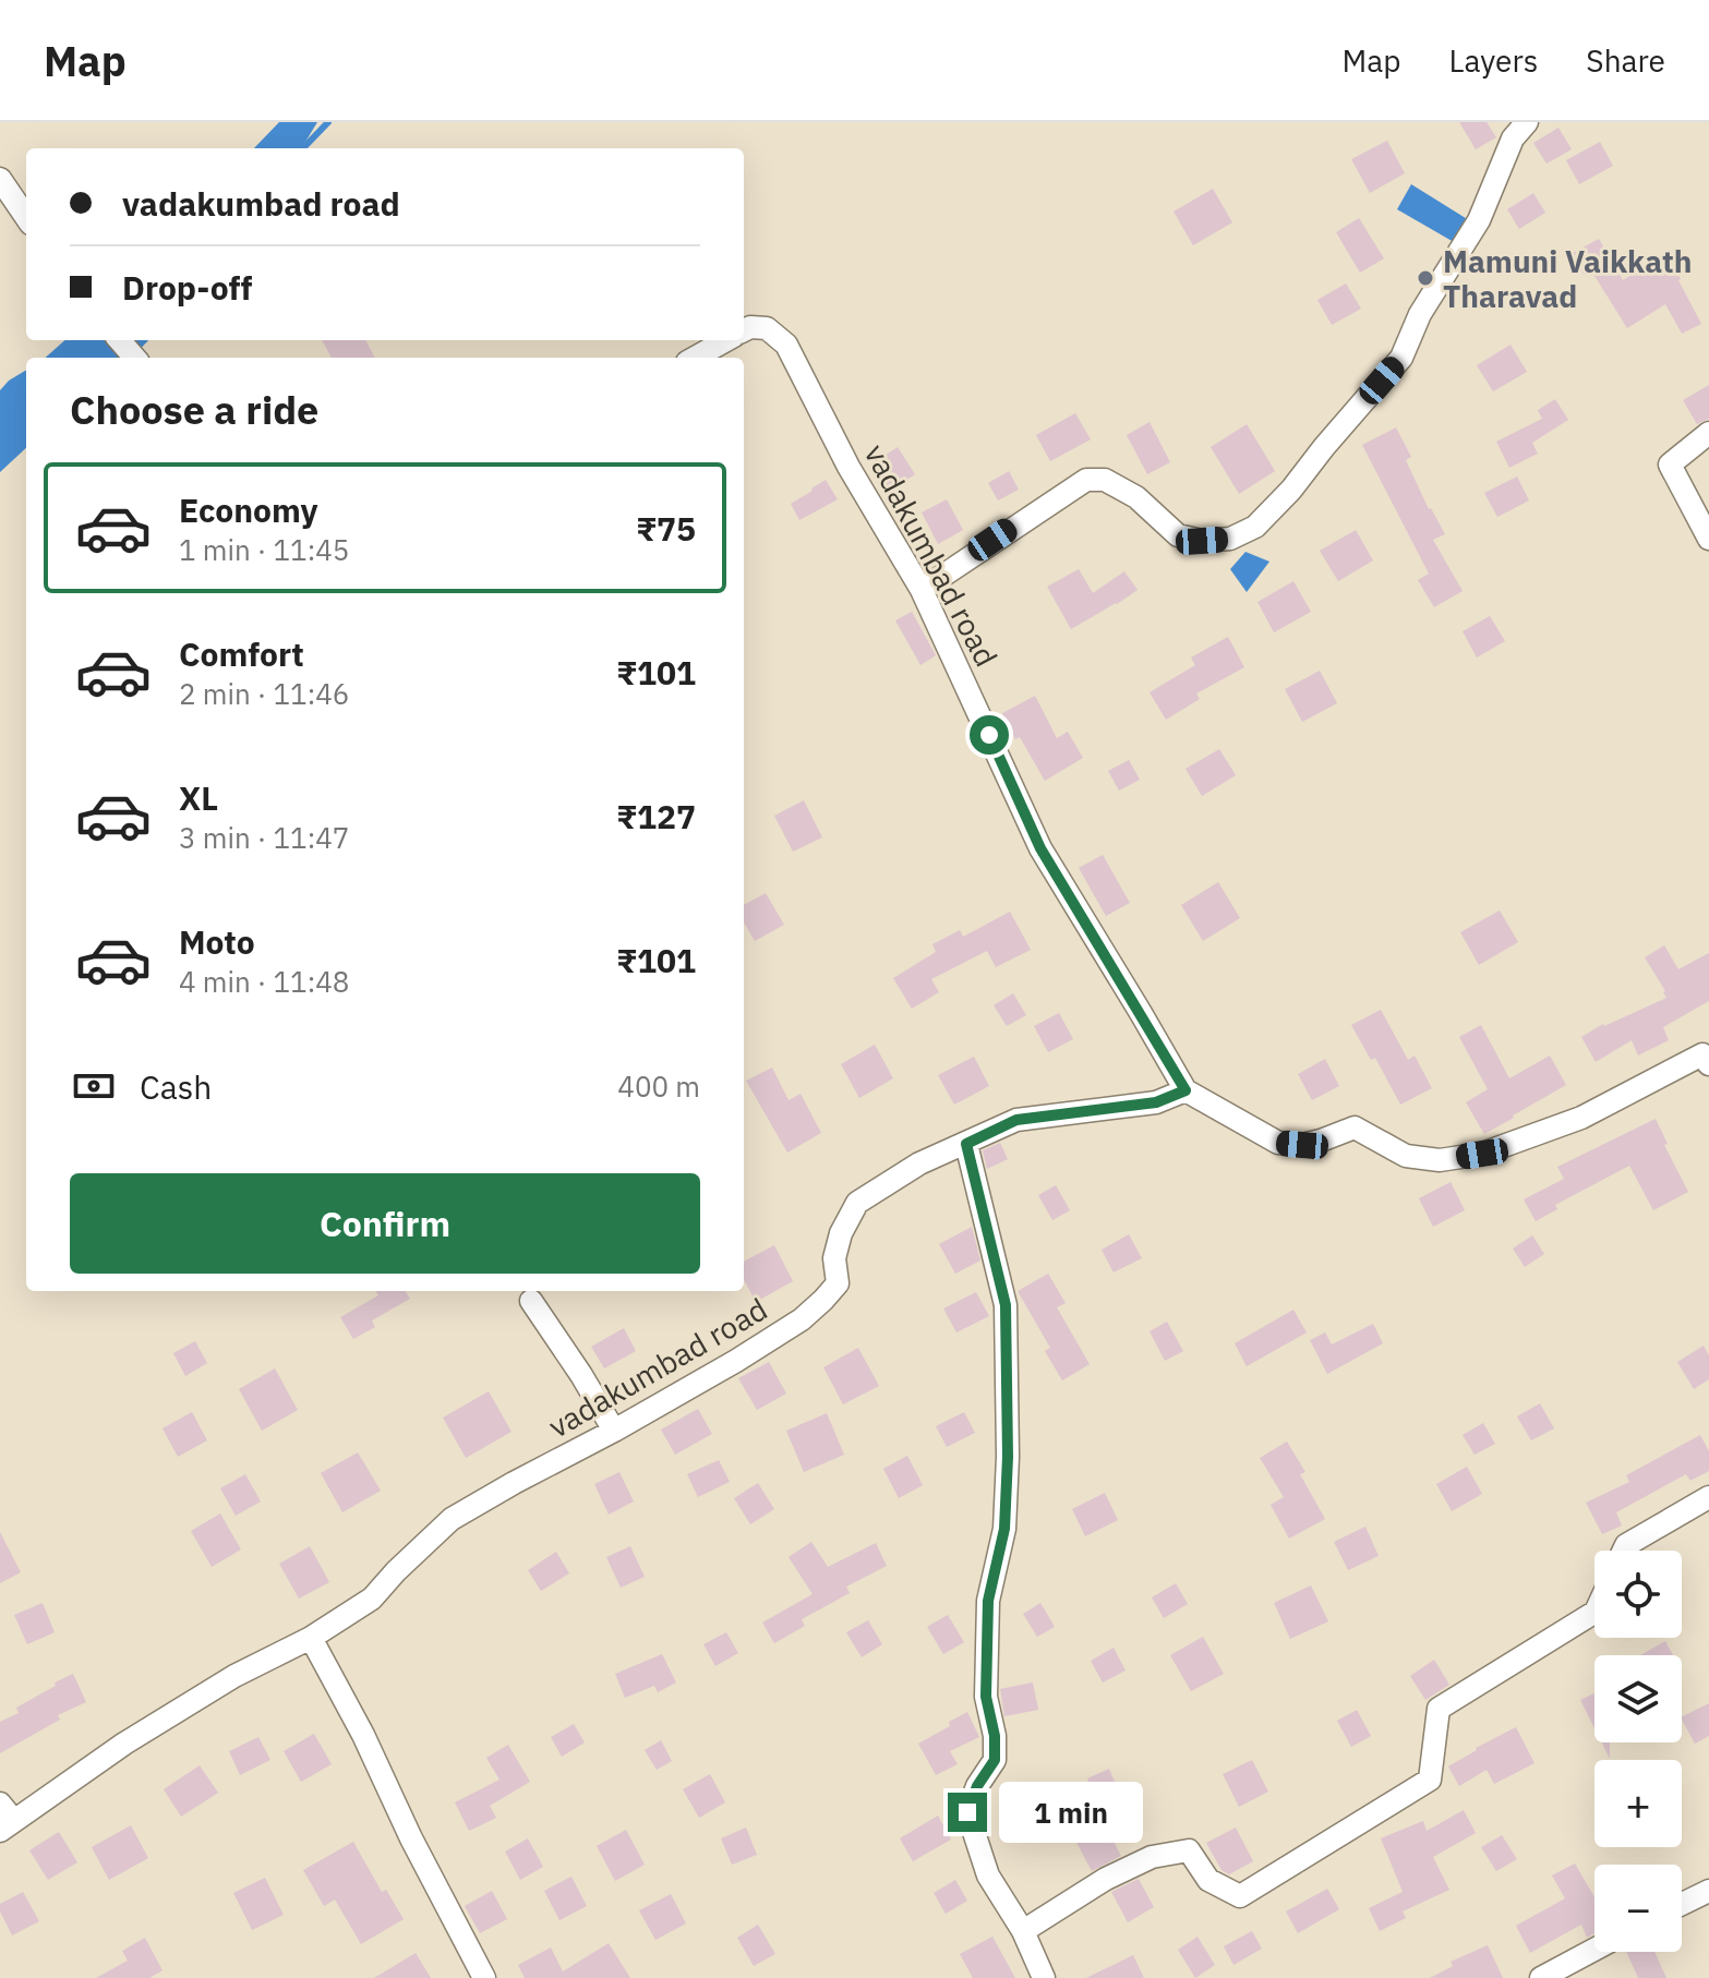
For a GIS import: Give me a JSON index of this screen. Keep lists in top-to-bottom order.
{
  "streets": {
    "street": ["vadakumbad road"]
  },
  "places": ["Mamuni Vaikkath Tharavad"],
  "page": {
    "header": "Map",
    "nav": ["Map", "Layers", "Share"],
    "banner": ["vadakumbad road", "Drop-off"],
    "heading": "Choose a ride",
    "list": [
      {
        "name": "Economy",
        "note": "1 min · 11:45",
        "value": "₹75"
      },
      {
        "name": "Comfort",
        "note": "2 min · 11:46",
        "value": "₹101"
      },
      {
        "name": "XL",
        "note": "3 min · 11:47",
        "value": "₹127"
      },
      {
        "name": "Moto",
        "note": "4 min · 11:48",
        "value": "₹101"
      }
    ],
    "pay": ["Cash", "400 m"],
    "buttons": "Confirm",
    "map_buttons": ["+", "−"],
    "bubble": "1 min"
  }
}
